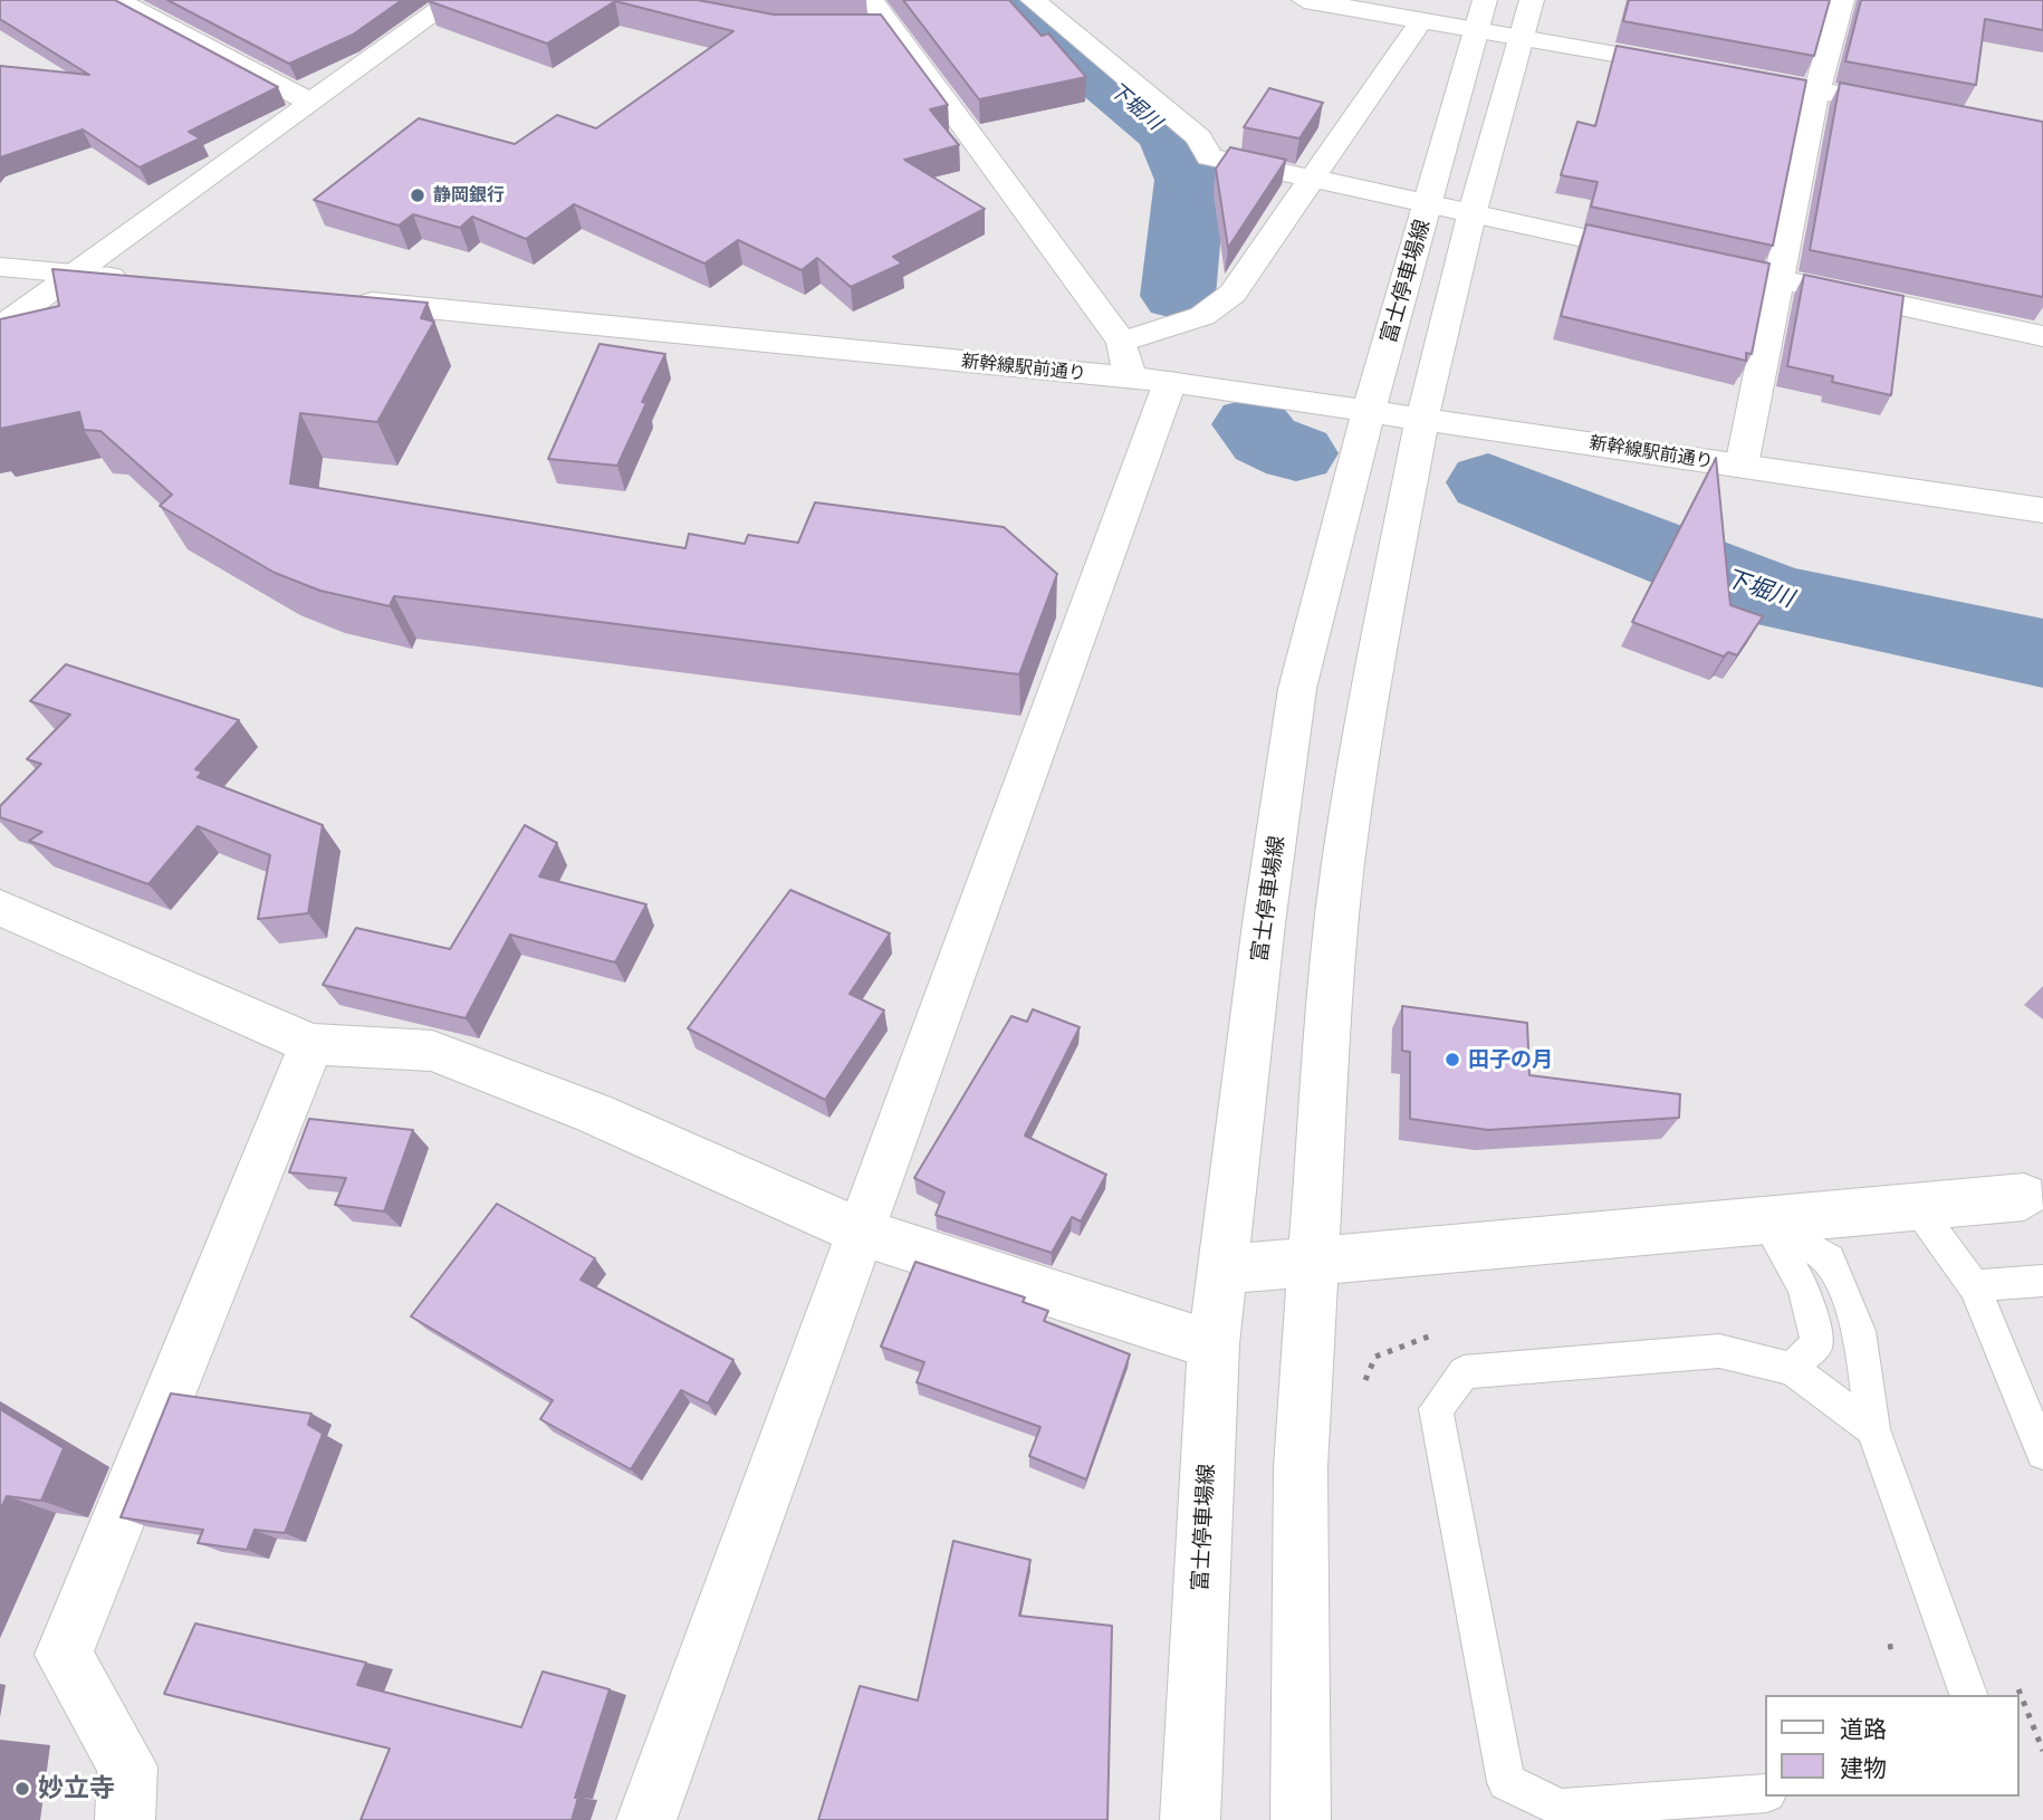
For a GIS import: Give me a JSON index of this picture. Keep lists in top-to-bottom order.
{
  "streets": {
    "street": ["富士停車場線", "新幹線駅前通り"]
  },
  "crossings": [
    ["富士停車場線", "新幹線駅前通り"]
  ],
  "water": ["下堀川"],
  "places": ["静岡銀行", "田子の月", "妙立寺"],
  "legend": ["道路", "建物"]
}
